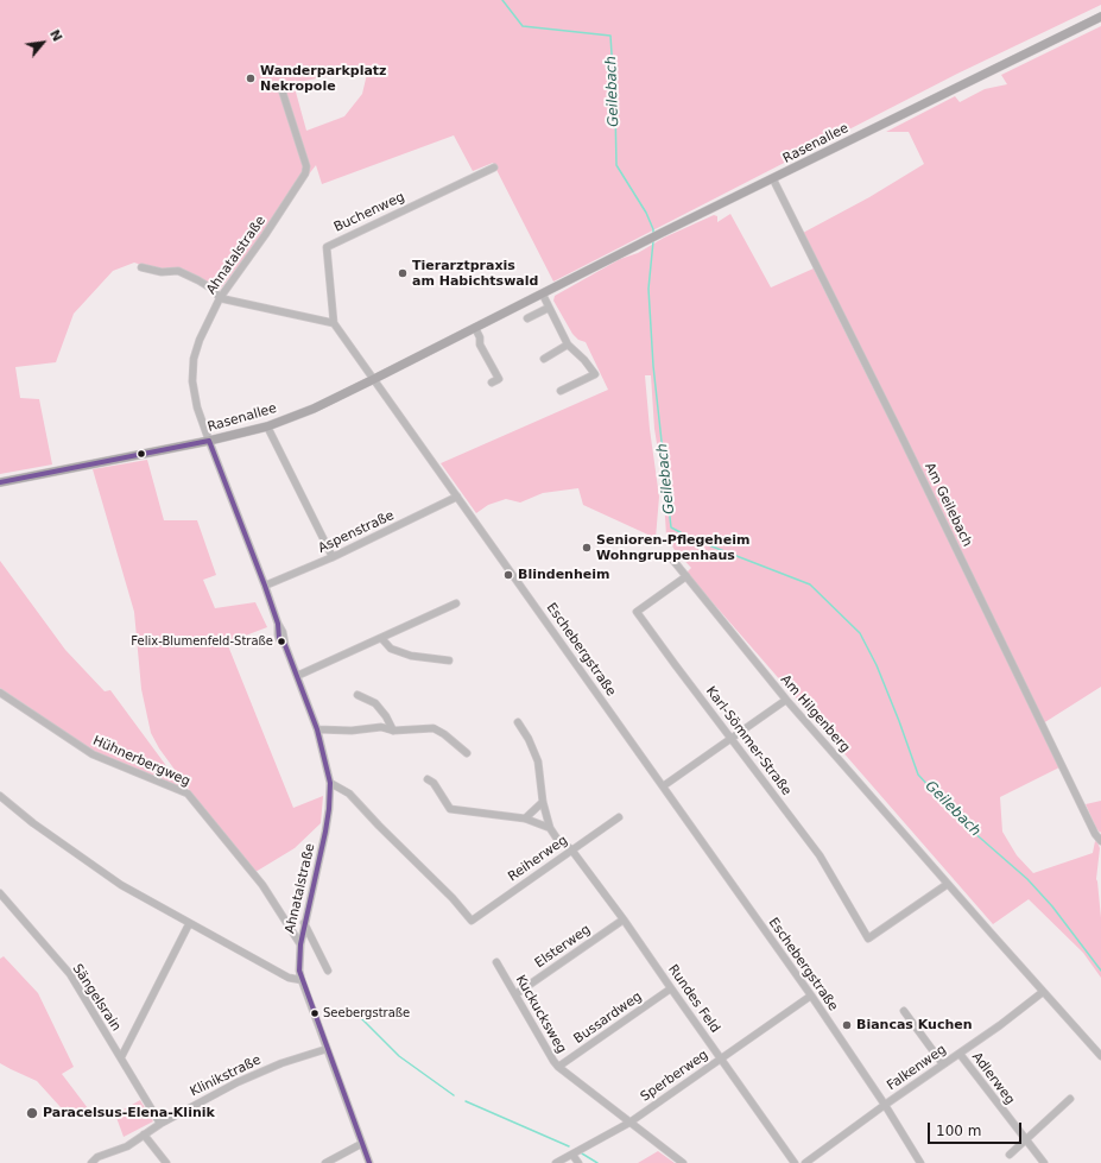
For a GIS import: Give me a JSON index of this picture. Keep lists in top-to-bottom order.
{
  "streets": {
    "main road": ["Rasenallee"],
    "street": [
      "Buchenweg",
      "Ahnatalstraße",
      "Am Geilebach",
      "Aspenstraße",
      "Eschebergstraße",
      "Am Hilgenberg",
      "Karl-Sömmer-Straße",
      "Hühnerbergweg",
      "Reiherweg",
      "Elsterweg",
      "Sängelsrain",
      "Rundes Feld",
      "Kuckucksweg",
      "Bussardweg",
      "Falkenweg",
      "Klinikstraße",
      "Sperberweg",
      "Adlerweg"
    ]
  },
  "crossings": [
    ["Rasenallee", "Ahnatalstraße"],
    ["Rasenallee", "Am Geilebach"],
    ["Rasenallee", "Eschebergstraße"],
    ["Buchenweg", "Eschebergstraße"],
    ["Ahnatalstraße", "Aspenstraße"],
    ["Ahnatalstraße", "Hühnerbergweg"],
    ["Ahnatalstraße", "Reiherweg"],
    ["Ahnatalstraße", "Klinikstraße"],
    ["Aspenstraße", "Eschebergstraße"],
    ["Eschebergstraße", "Falkenweg"],
    ["Eschebergstraße", "Sperberweg"],
    ["Am Hilgenberg", "Karl-Sömmer-Straße"],
    ["Am Hilgenberg", "Falkenweg"],
    ["Reiherweg", "Rundes Feld"],
    ["Elsterweg", "Rundes Feld"],
    ["Elsterweg", "Kuckucksweg"],
    ["Sängelsrain", "Klinikstraße"],
    ["Rundes Feld", "Bussardweg"],
    ["Rundes Feld", "Sperberweg"],
    ["Kuckucksweg", "Bussardweg"],
    ["Kuckucksweg", "Sperberweg"],
    ["Falkenweg", "Adlerweg"]
  ],
  "water": ["Geilebach"],
  "places": [
    "Wanderparkplatz Nekropole",
    "Tierarztpraxis am Habichtswald",
    "Senioren-Pflegeheim Wohngruppenhaus",
    "Blindenheim",
    "Felix-Blumenfeld-Straße",
    "Seebergstraße",
    "Biancas Kuchen",
    "Paracelsus-Elena-Klinik"
  ],
  "scale_bar": "100 m",
  "north": "top right"
}
